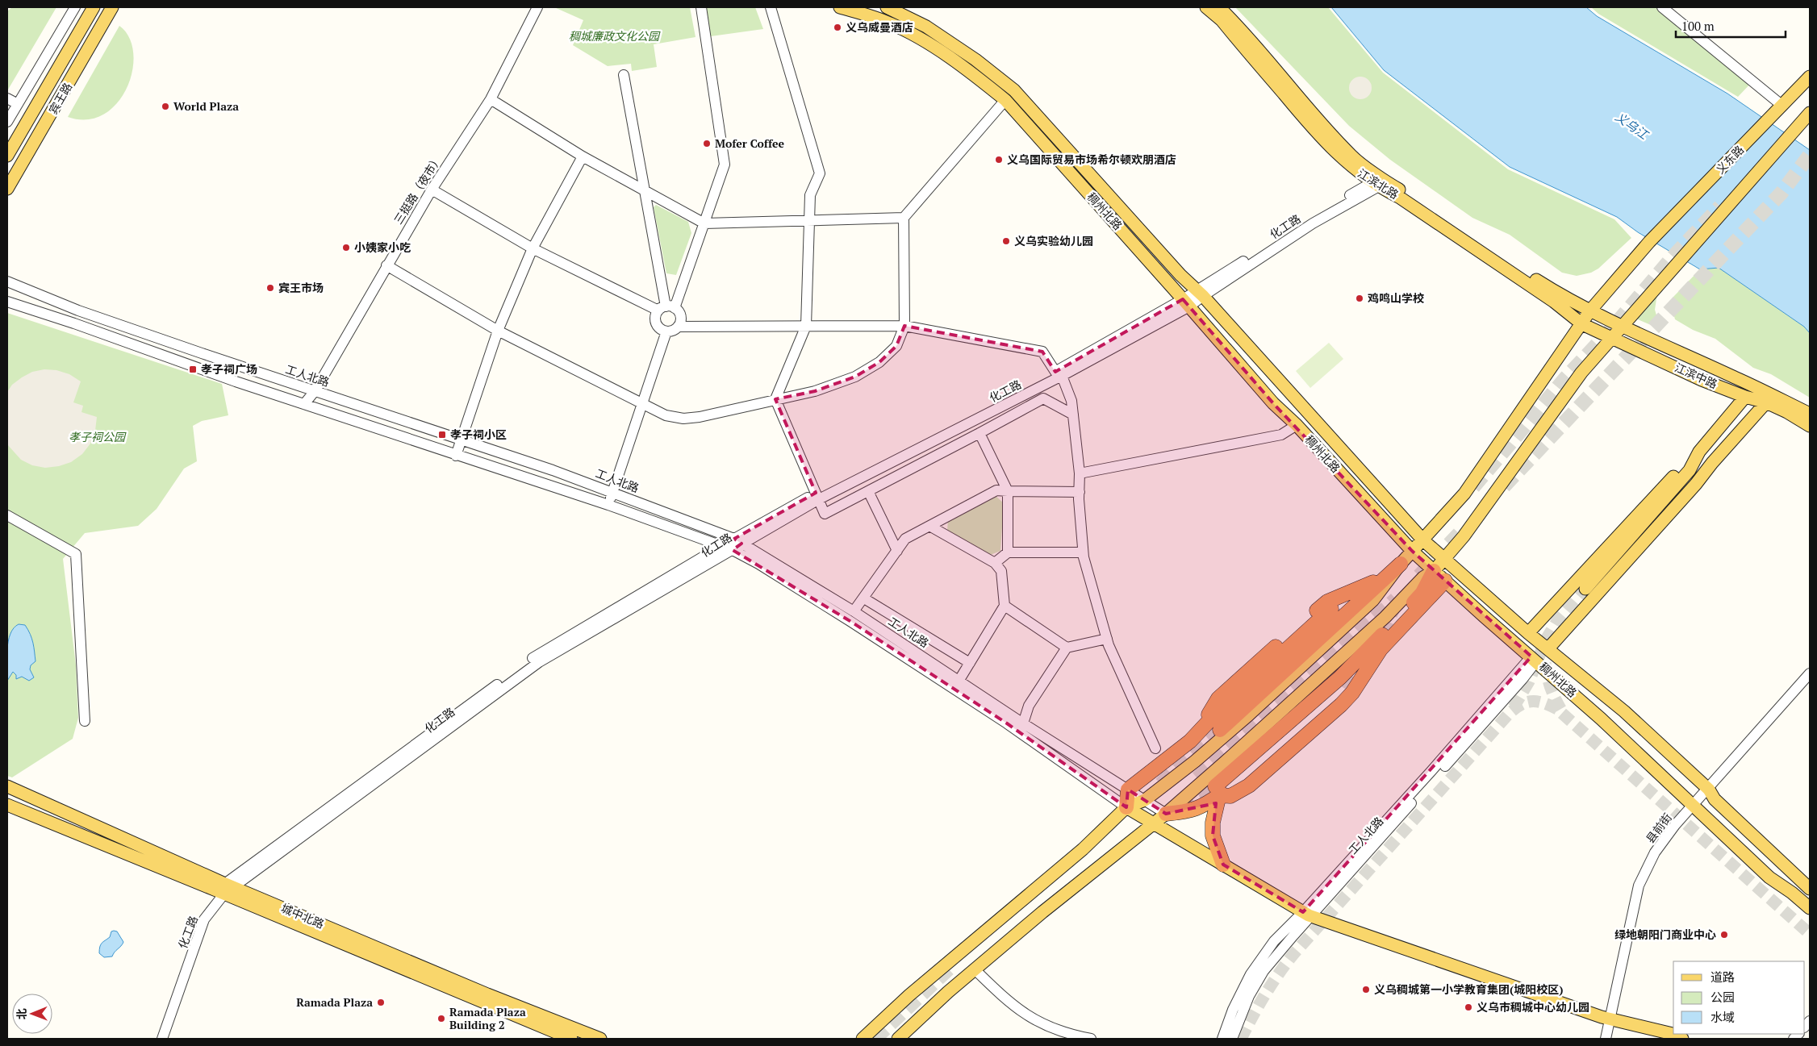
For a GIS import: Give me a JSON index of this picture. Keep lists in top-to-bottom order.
{
  "streets": {
    "main road": [
      "宾王路",
      "义东路",
      "江滨北路",
      "稠州北路",
      "江滨中路",
      "城中北路"
    ],
    "street": [
      "三挺路（夜市）",
      "化工路",
      "工人北路",
      "县前街"
    ]
  },
  "crossings": [
    ["义东路", "江滨北路"],
    ["义东路", "稠州北路"],
    ["义东路", "工人北路"],
    ["义东路", "江滨中路"],
    ["江滨北路", "化工路"],
    ["江滨北路", "江滨中路"],
    ["三挺路（夜市）", "工人北路"],
    ["稠州北路", "化工路"],
    ["稠州北路", "县前街"],
    ["化工路", "工人北路"],
    ["化工路", "城中北路"]
  ],
  "water": ["义乌江"],
  "parks": ["稠城廉政文化公园", "孝子祠公园"],
  "places": {
    "other": [
      "义乌威曼酒店",
      "World Plaza",
      "Mofer Coffee",
      "义乌国际贸易市场希尔顿欢朋酒店",
      "义乌实验幼儿园",
      "小姨家小吃",
      "宾王市场",
      "鸡鸣山学校",
      "绿地朝阳门商业中心",
      "义乌稠城第一小学教育集团(城阳校区)",
      "Ramada Plaza",
      "义乌市稠城中心幼儿园",
      "Ramada Plaza Building 2"
    ],
    "transit": ["孝子祠广场", "孝子祠小区"]
  },
  "legend": ["道路", "公园", "水域"],
  "scale_bar": "100 m",
  "north": "left"
}
